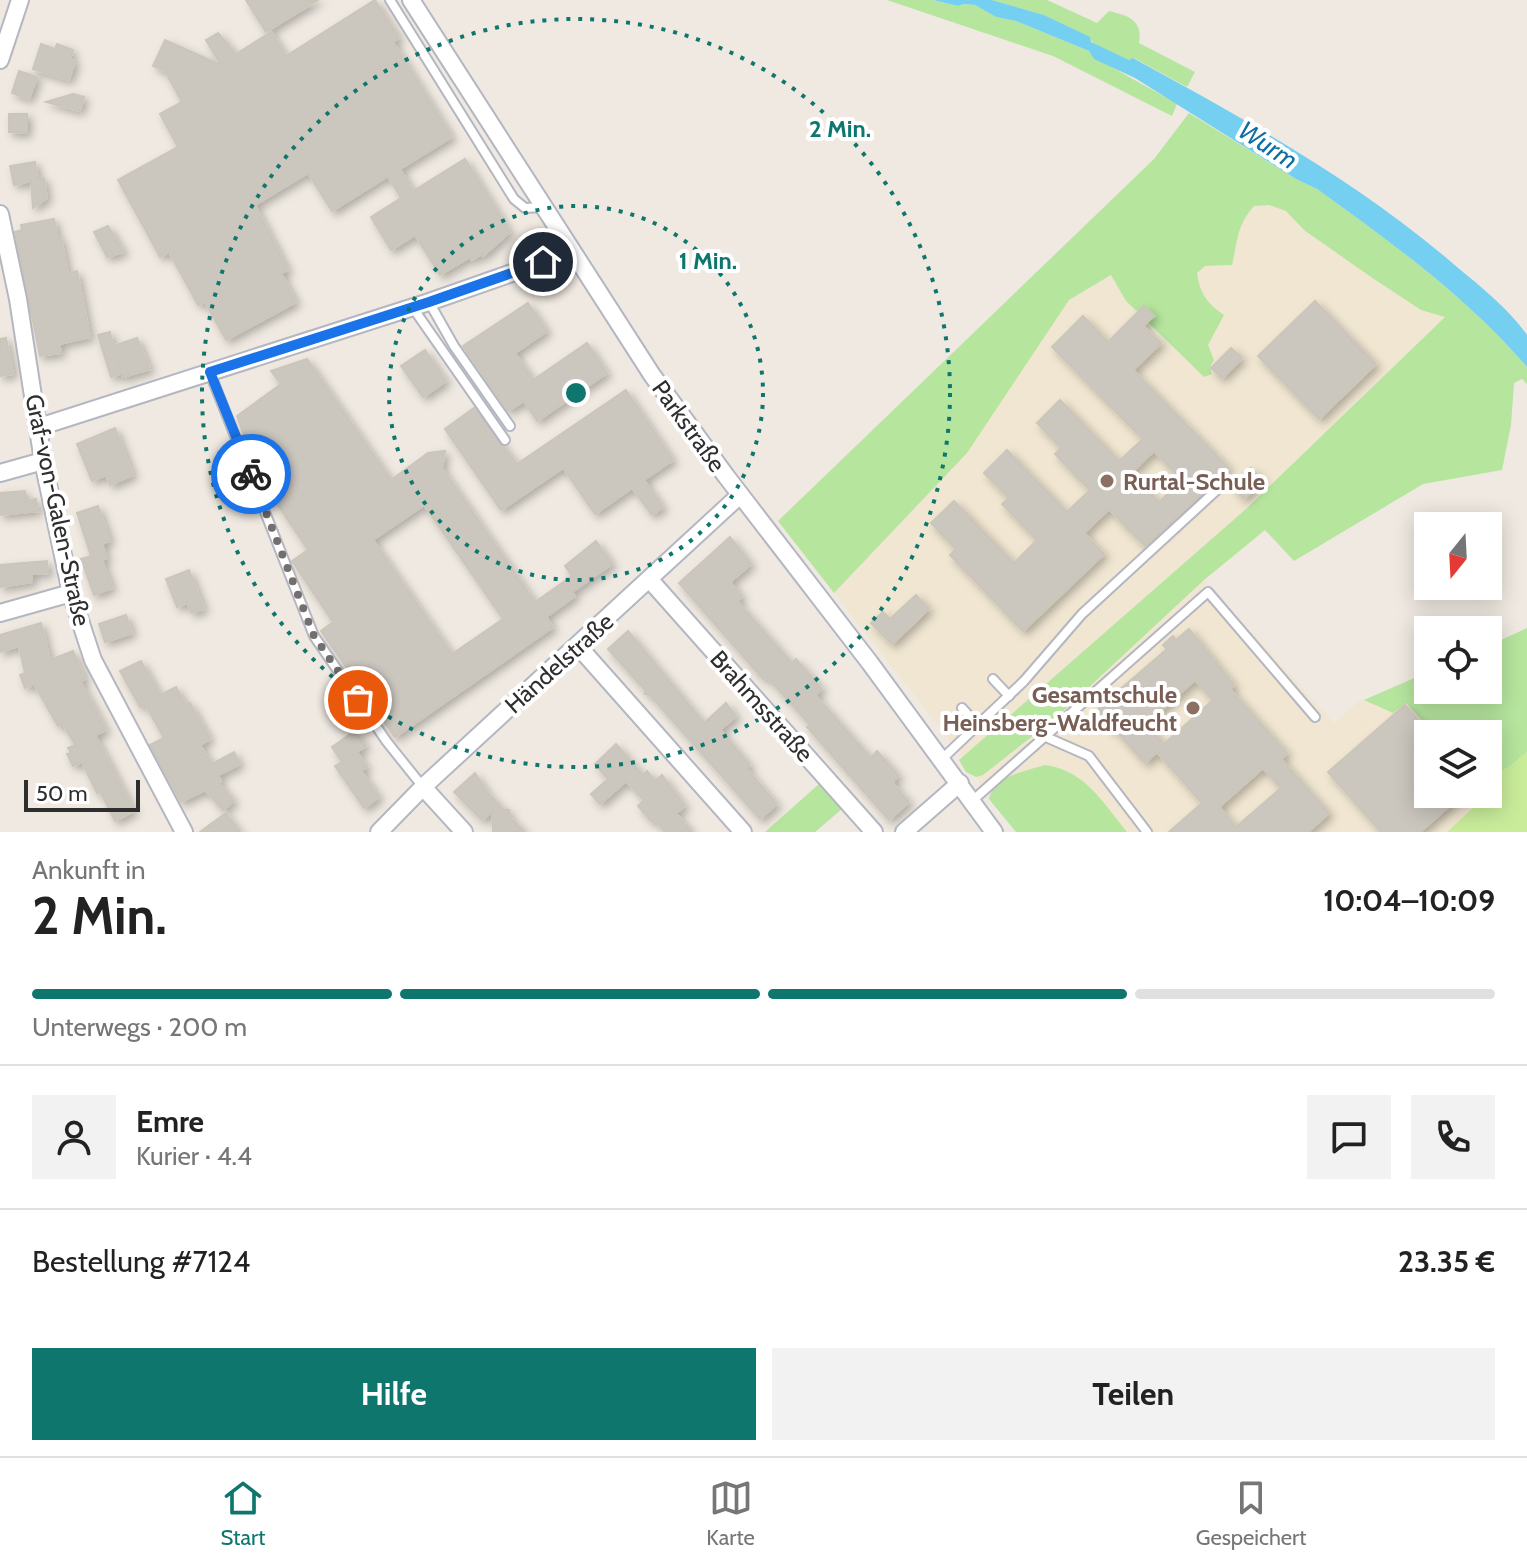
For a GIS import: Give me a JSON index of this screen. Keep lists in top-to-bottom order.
{
  "streets": {
    "street": [
      "Parkstraße",
      "Graf-von-Galen-Straße",
      "Händelstraße",
      "Brahmsstraße"
    ]
  },
  "crossings": [
    ["Parkstraße", "Händelstraße"],
    ["Händelstraße", "Brahmsstraße"]
  ],
  "water": ["Wurm"],
  "places": ["Rurtal-Schule", "Gesamtschule Heinsberg-Waldfeucht"],
  "scale_bar": "50 m",
  "north": "bottom",
  "page": {
    "scale": "50 m",
    "heading": ["2 Min.", "Ankunft in", "10:04–10:09"],
    "panel": [
      "Emre",
      "Kurier · 4.4",
      "Bestellung #7124",
      "23.35 €"
    ],
    "bar": "Unterwegs · 200 m",
    "buttons": ["Hilfe", "Teilen"],
    "tabs": ["Start", "Karte", "Gespeichert"]
  },
  "rings": ["2 Min.", "1 Min."]
}
